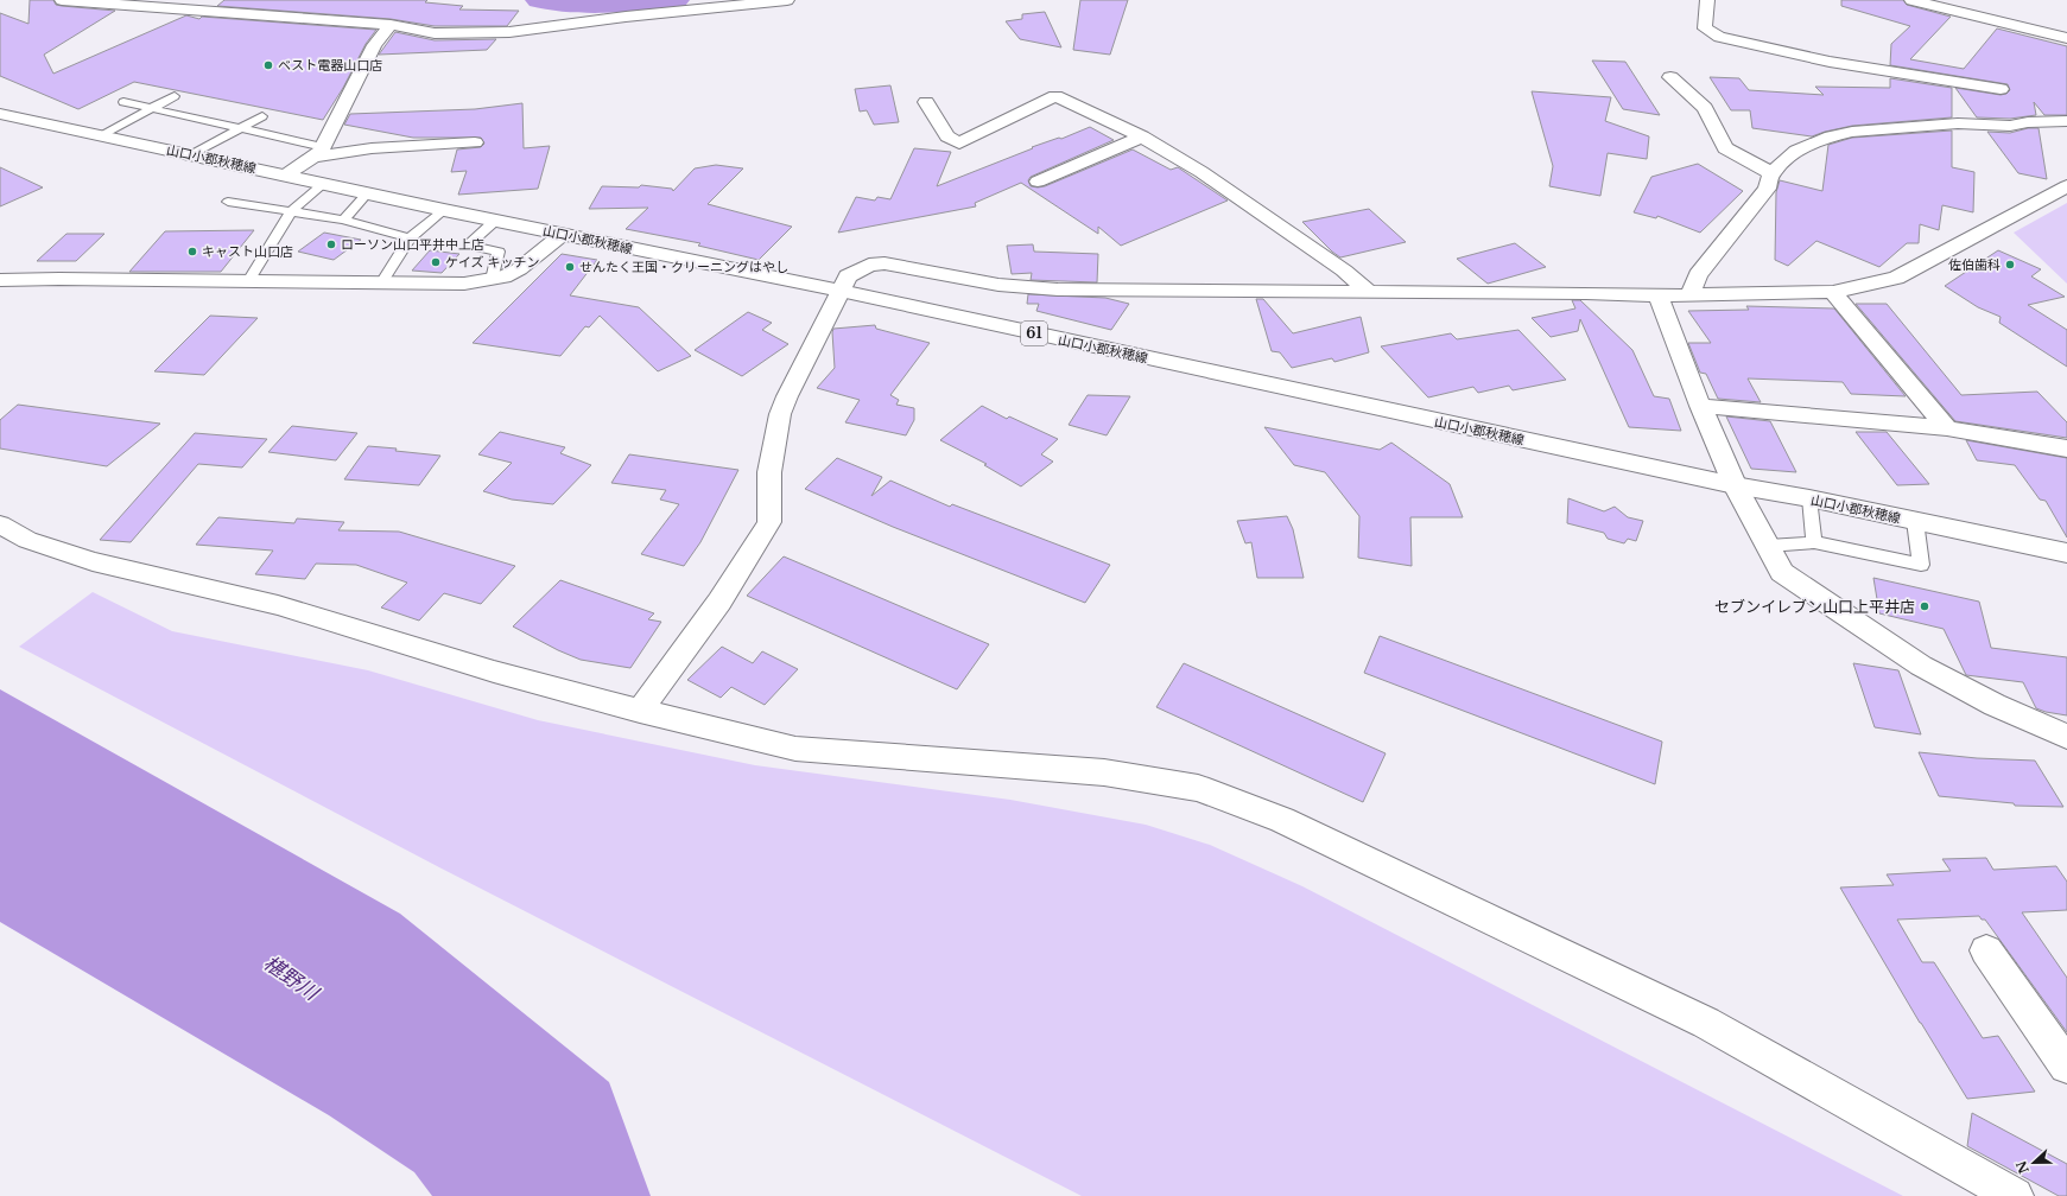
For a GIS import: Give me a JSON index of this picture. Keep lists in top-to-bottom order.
{
  "streets": {
    "street": ["山口小郡秋穂線", "61"]
  },
  "water": ["椹野川"],
  "places": [
    "ベスト電器山口店",
    "ローソン山口平井中上店",
    "キャスト山口店",
    "ケイズ キッチン",
    "佐伯歯科",
    "せんたく王国・クリーニングはやし",
    "セブンイレブン山口上平井店"
  ],
  "north": "left"
}
